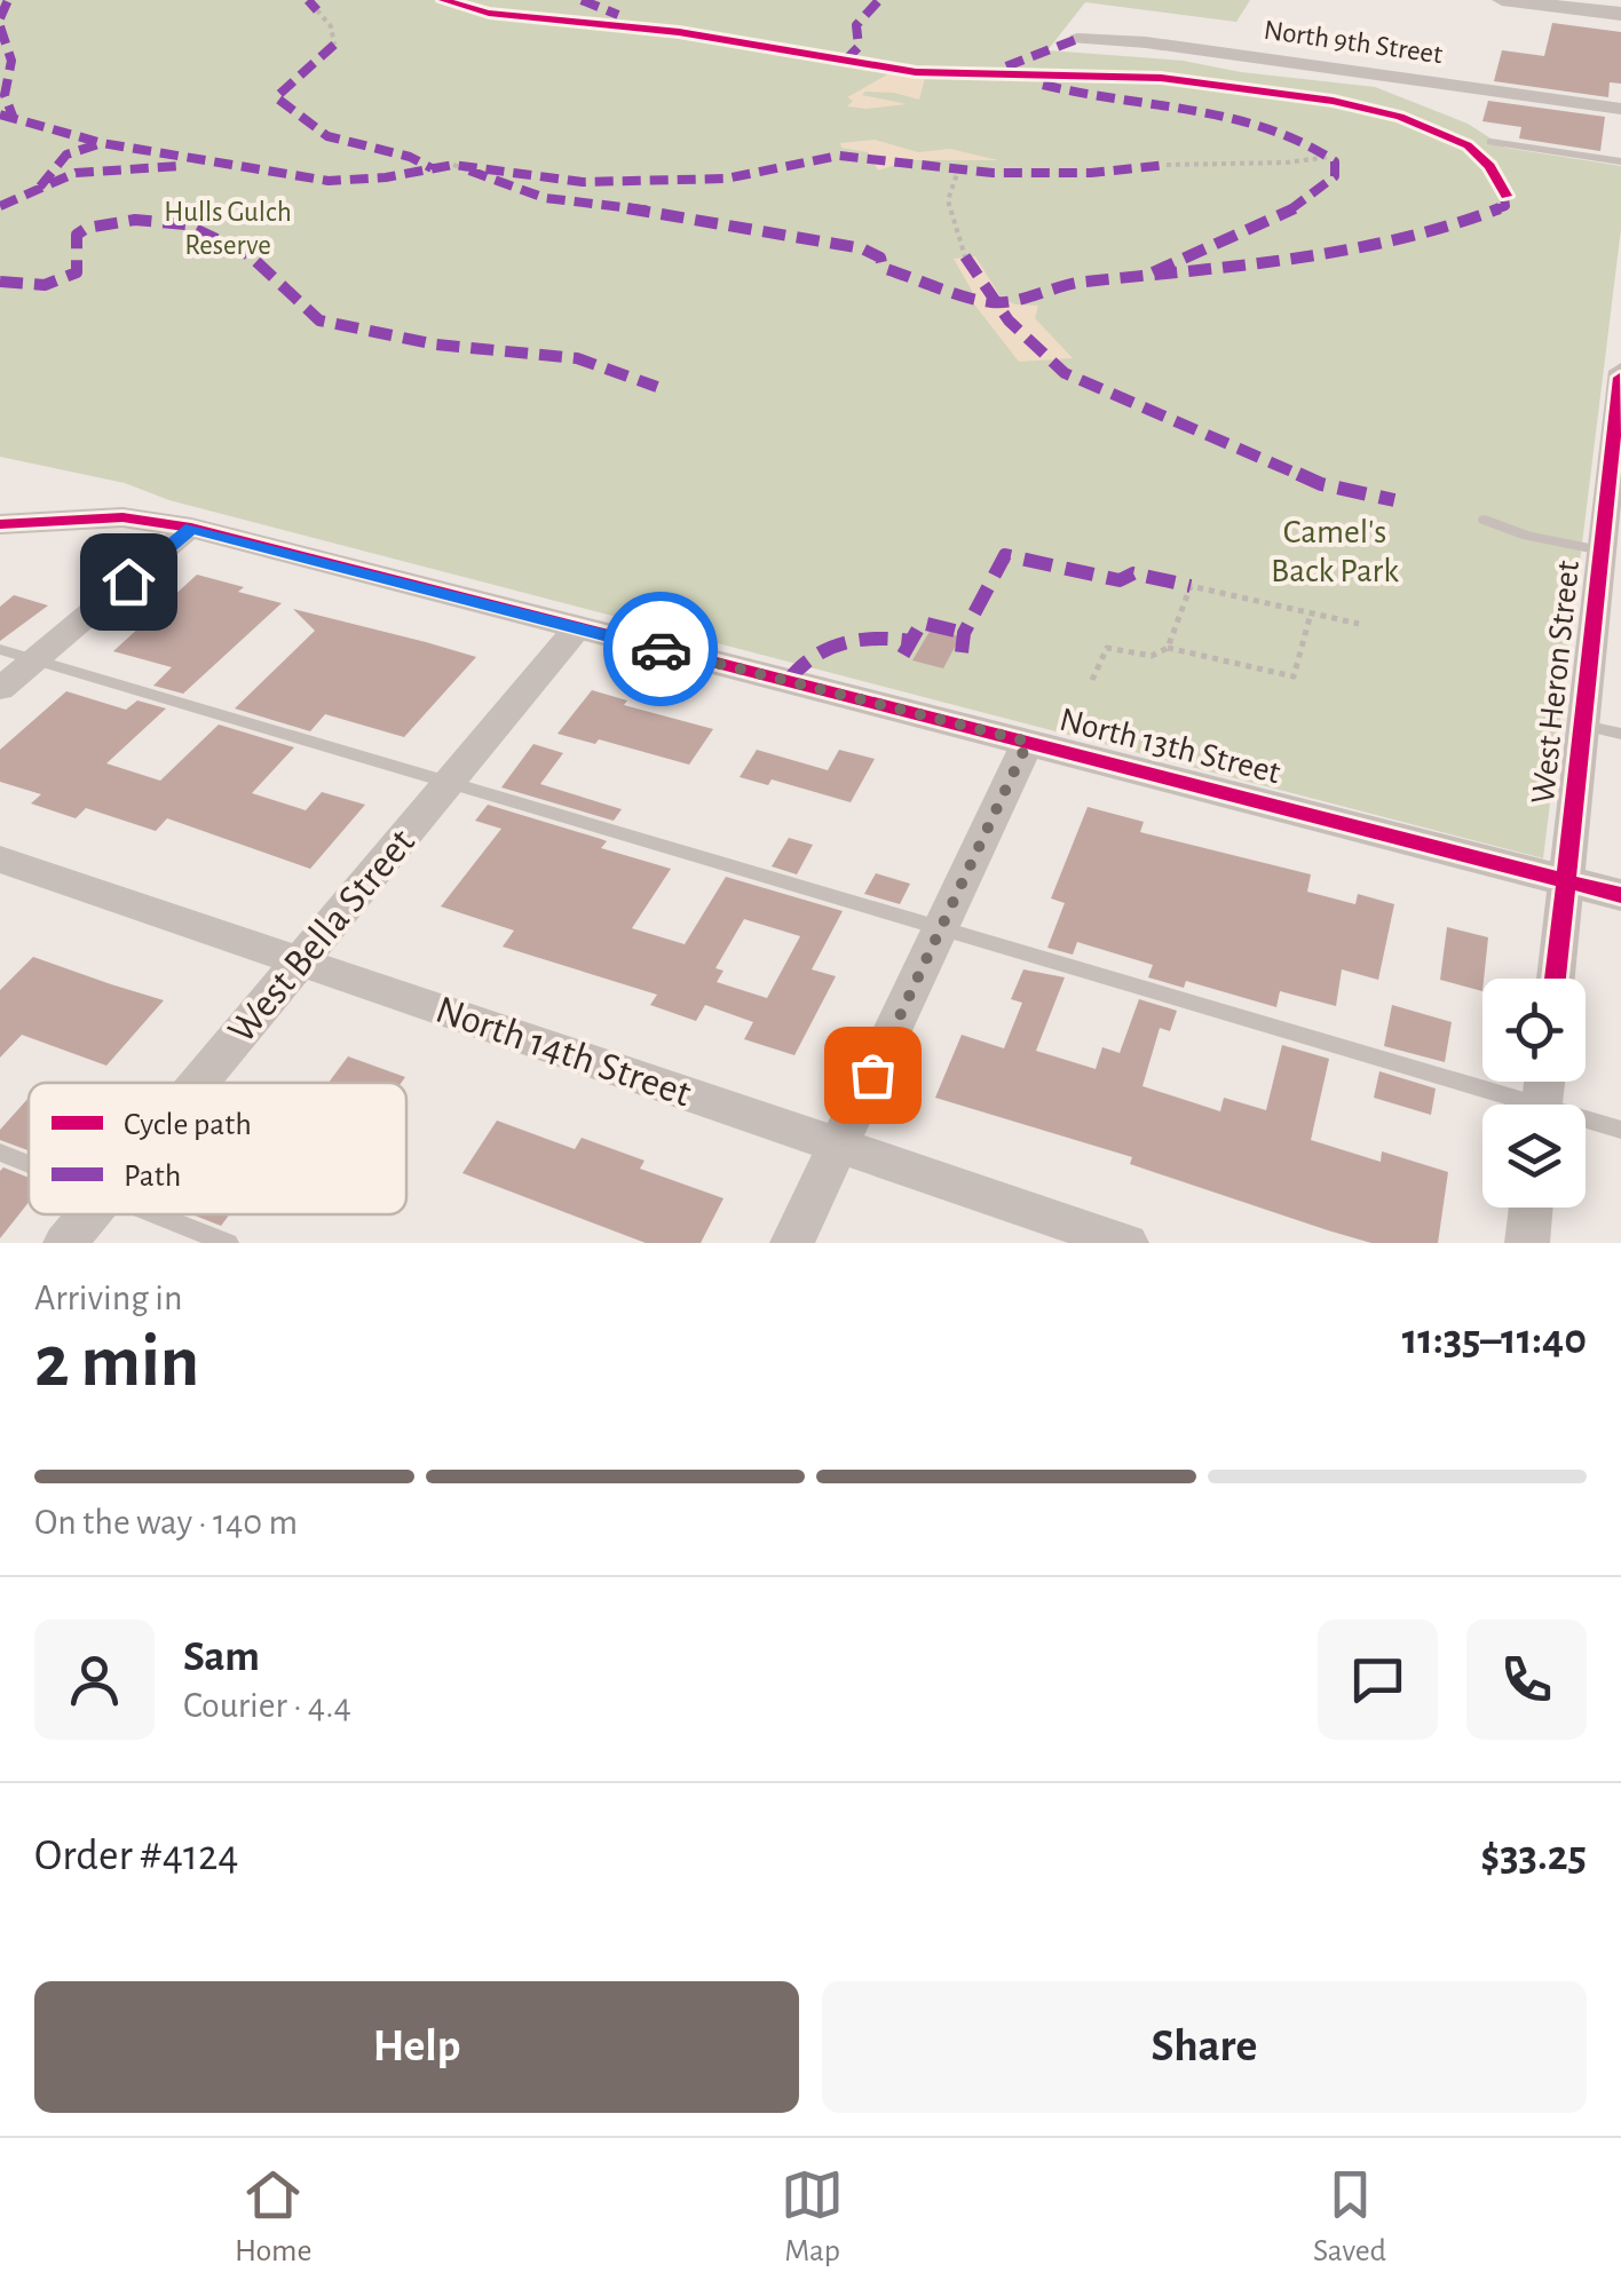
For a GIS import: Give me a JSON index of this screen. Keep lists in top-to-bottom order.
{
  "streets": {
    "street": [
      "North 9th Street",
      "West Heron Street",
      "North 13th Street",
      "West Bella Street",
      "North 14th Street"
    ]
  },
  "crossings": [
    ["West Heron Street", "North 13th Street"],
    ["North 13th Street", "West Bella Street"],
    ["West Bella Street", "North 14th Street"]
  ],
  "parks": ["Hulls Gulch Reserve", "Camel's Back Park"],
  "legend": ["Cycle path", "Path"],
  "page": {
    "heading": ["2 min", "Arriving in", "11:35–11:40"],
    "panel": [
      "Sam",
      "Courier · 4.4",
      "Order #4124",
      "$33.25"
    ],
    "bar": "On the way · 140 m",
    "buttons": ["Help", "Share"],
    "tabs": ["Home", "Map", "Saved"]
  }
}
